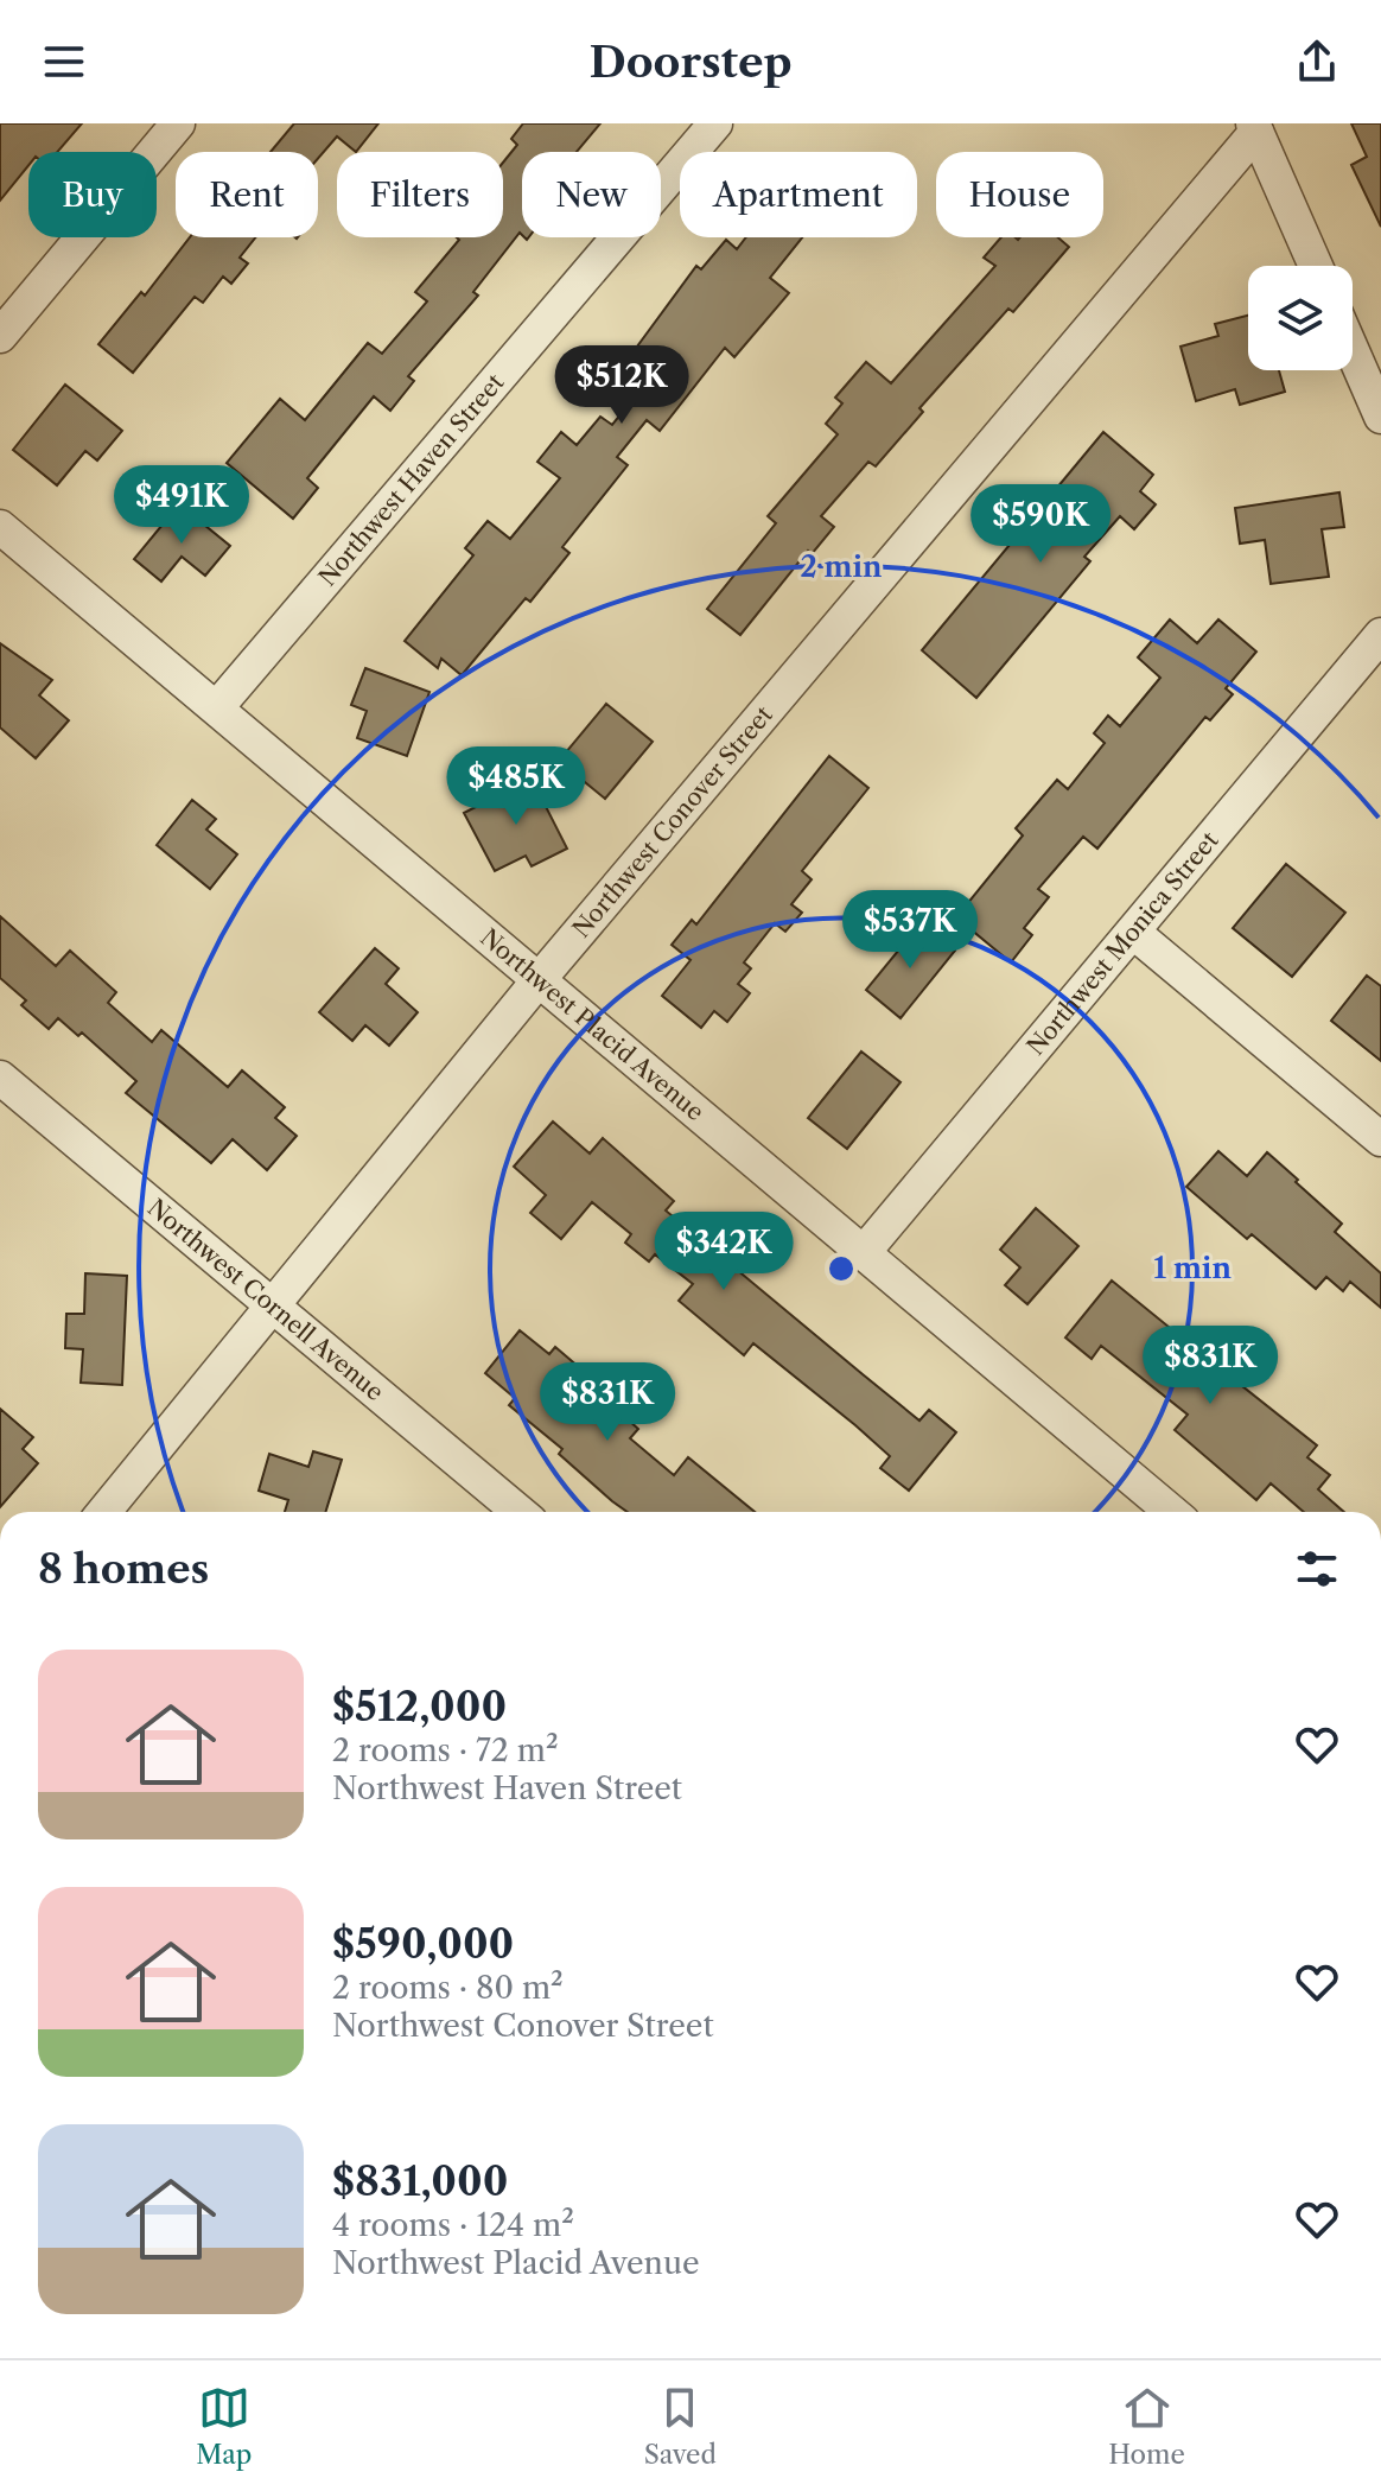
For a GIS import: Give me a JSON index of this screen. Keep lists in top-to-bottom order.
{
  "streets": {
    "street": [
      "Northwest Haven Street",
      "Northwest Conover Street",
      "Northwest Monica Street",
      "Northwest Placid Avenue",
      "Northwest Cornell Avenue"
    ]
  },
  "crossings": [
    ["Northwest Haven Street", "Northwest Placid Avenue"],
    ["Northwest Conover Street", "Northwest Placid Avenue"],
    ["Northwest Conover Street", "Northwest Cornell Avenue"],
    ["Northwest Monica Street", "Northwest Placid Avenue"]
  ],
  "page": {
    "header": "Doorstep",
    "chip": [
      "Buy",
      "Rent",
      "Filters",
      "New",
      "Apartment",
      "House"
    ],
    "price": [
      "$512K",
      "$491K",
      "$590K",
      "$485K",
      "$537K",
      "$342K",
      "$831K",
      "$831K"
    ],
    "heading": "8 homes",
    "list": [
      {
        "name": "$512,000",
        "note": "2 rooms · 72 m² · Northwest Haven Street"
      },
      {
        "name": "$590,000",
        "note": "2 rooms · 80 m² · Northwest Conover Street"
      },
      {
        "name": "$831,000",
        "note": "4 rooms · 124 m² · Northwest Placid Avenue"
      }
    ],
    "tabs": ["Map", "Saved", "Home"]
  },
  "rings": ["2 min", "1 min"]
}
